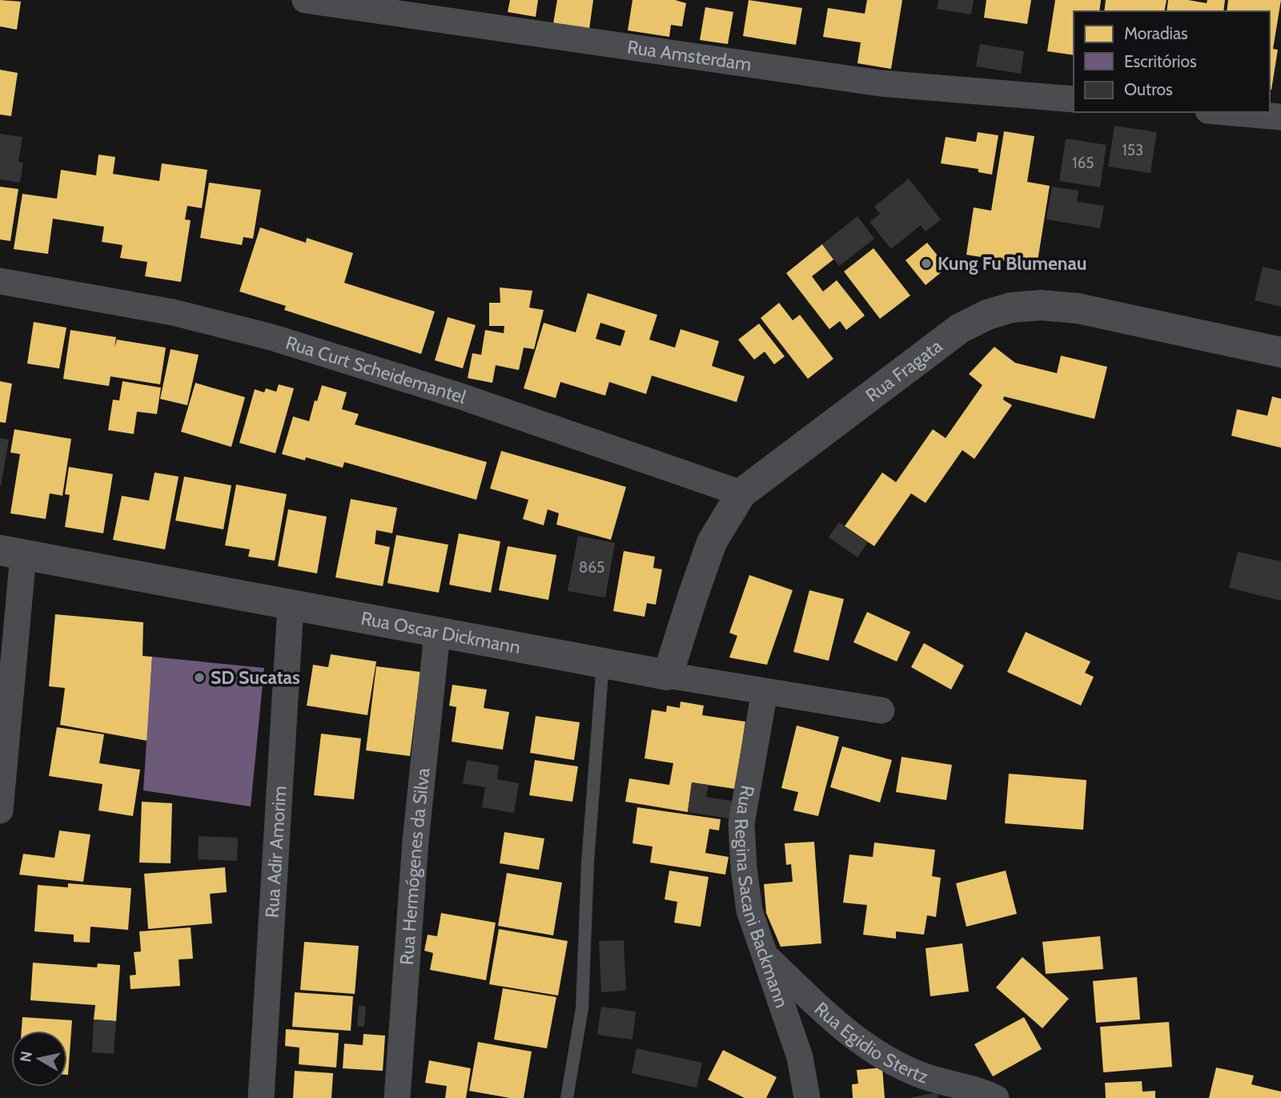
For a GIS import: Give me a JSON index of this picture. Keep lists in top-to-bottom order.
{
  "streets": {
    "street": [
      "Rua Amsterdam",
      "Rua Curt Scheidemantel",
      "Rua Fragata",
      "Rua Oscar Dickmann",
      "Rua Adir Amorim",
      "Rua Hermógenes da Silva",
      "Rua Regina Sacani Backmann",
      "Rua Egidio Stertz"
    ]
  },
  "crossings": [
    ["Rua Curt Scheidemantel", "Rua Fragata"],
    ["Rua Fragata", "Rua Oscar Dickmann"],
    ["Rua Oscar Dickmann", "Rua Adir Amorim"],
    ["Rua Oscar Dickmann", "Rua Hermógenes da Silva"],
    ["Rua Oscar Dickmann", "Rua Regina Sacani Backmann"],
    ["Rua Regina Sacani Backmann", "Rua Egidio Stertz"]
  ],
  "places": ["Kung Fu Blumenau", "SD Sucatas"],
  "house_numbers": ["153", "165", "865"],
  "legend": ["Moradias", "Escritórios", "Outros"],
  "north": "left"
}
